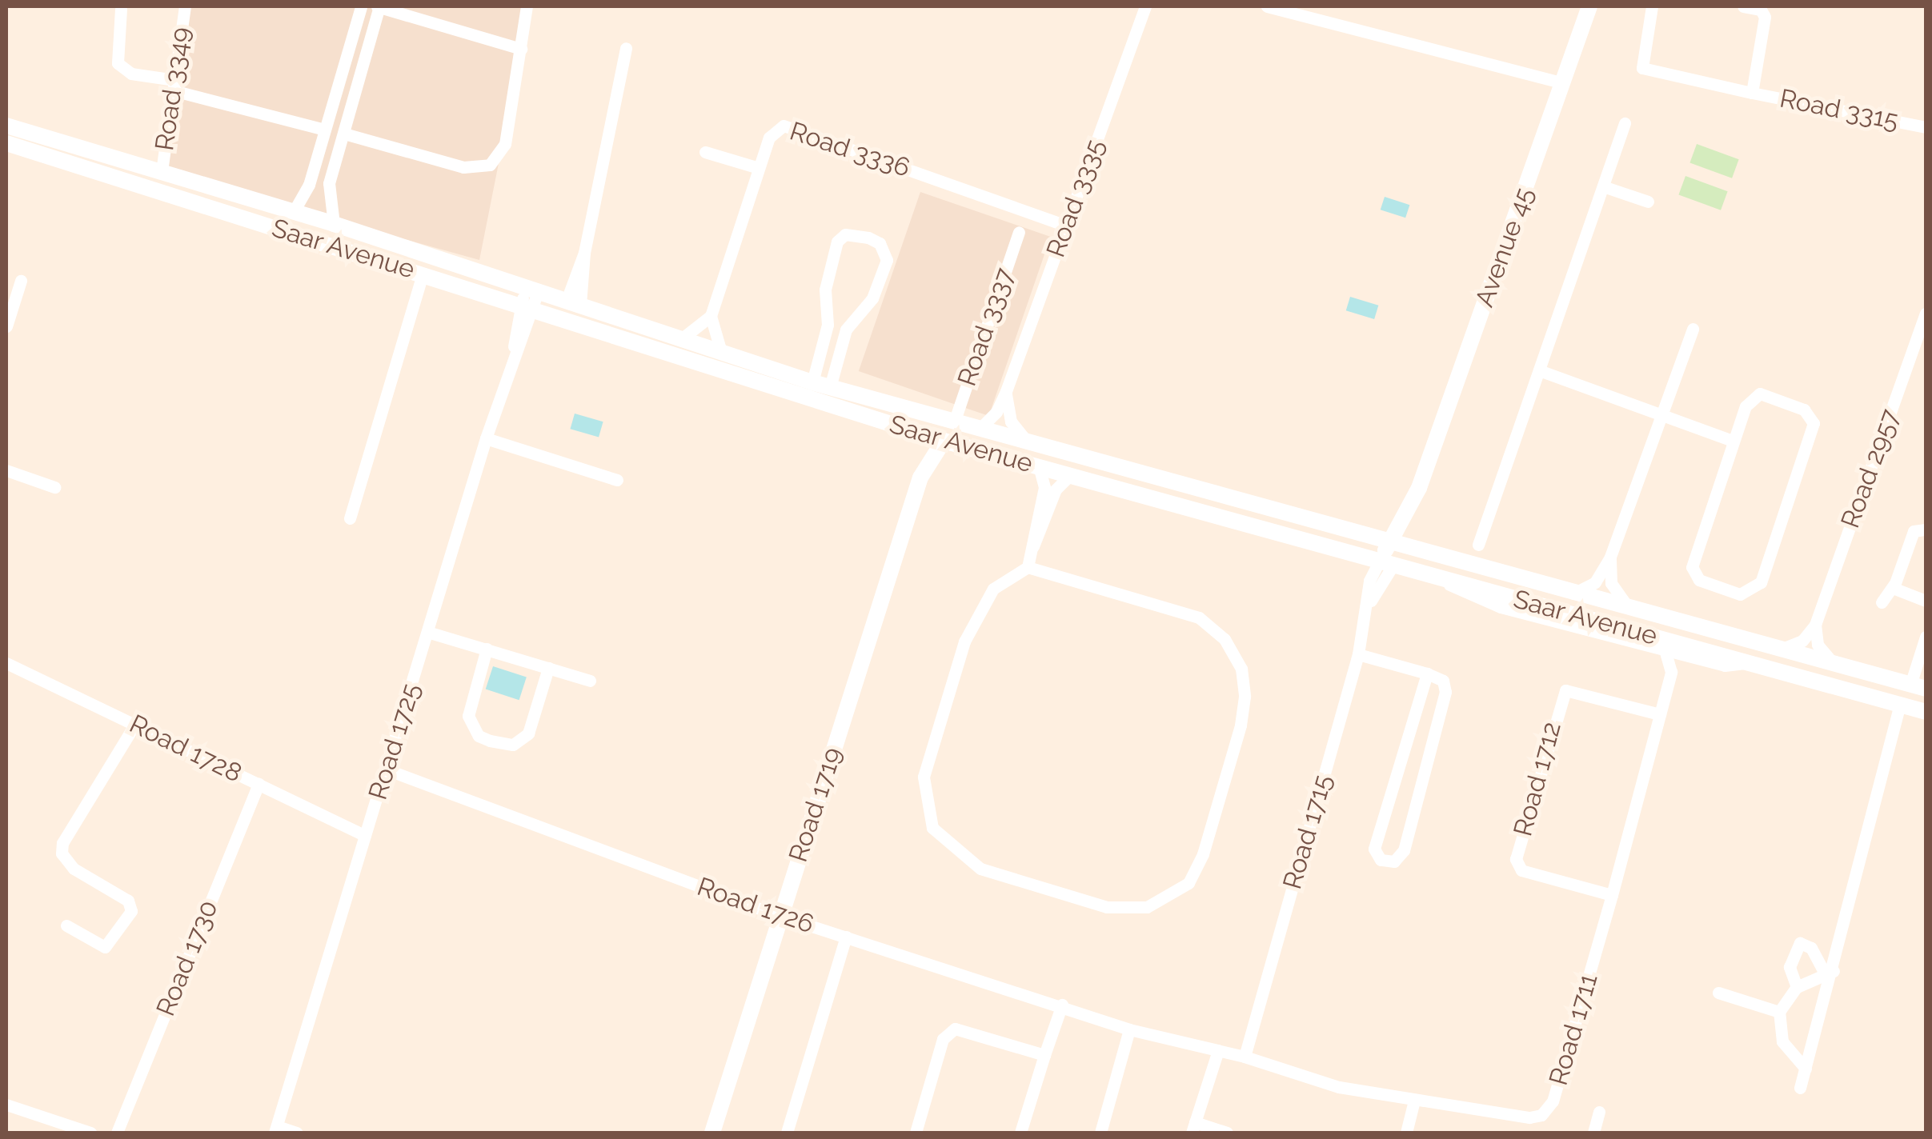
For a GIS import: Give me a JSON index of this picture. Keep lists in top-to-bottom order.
{
  "streets": {
    "street": [
      "Road 3349",
      "Road 3315",
      "Road 3336",
      "Road 3335",
      "Avenue 45",
      "Saar Avenue",
      "Road 3337",
      "Road 2957",
      "Road 1725",
      "Road 1728",
      "Road 1712",
      "Road 1719",
      "Road 1715",
      "Road 1726",
      "Road 1730",
      "Road 1711"
    ]
  },
  "crossings": [
    ["Road 3349", "Saar Avenue"],
    ["Road 3336", "Road 3335"],
    ["Road 3335", "Saar Avenue"],
    ["Avenue 45", "Saar Avenue"],
    ["Avenue 45", "Road 1715"],
    ["Saar Avenue", "Road 3337"],
    ["Saar Avenue", "Road 1725"],
    ["Saar Avenue", "Road 1719"],
    ["Saar Avenue", "Road 1715"],
    ["Road 1725", "Road 1728"],
    ["Road 1725", "Road 1726"],
    ["Road 1728", "Road 1730"],
    ["Road 1712", "Road 1711"],
    ["Road 1719", "Road 1726"],
    ["Road 1715", "Road 1711"],
    ["Road 1726", "Road 1711"]
  ]
}
